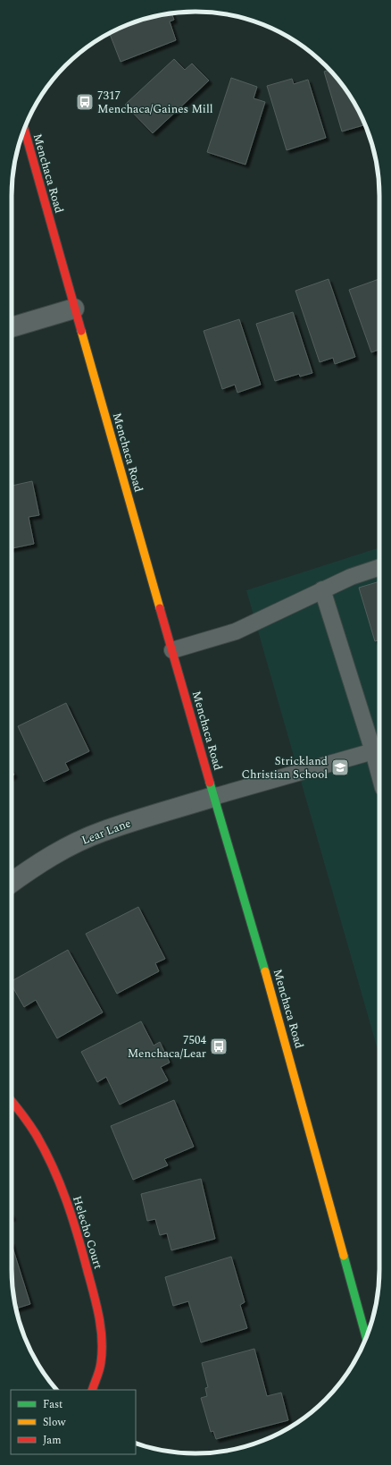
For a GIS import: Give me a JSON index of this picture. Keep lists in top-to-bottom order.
{
  "streets": {
    "main road": ["Menchaca Road", "Helecho Court"],
    "street": ["Lear Lane"]
  },
  "crossings": [
    ["Menchaca Road", "Lear Lane"]
  ],
  "places": {
    "bus stop": ["7317 Menchaca/Gaines Mill", "7504 Menchaca/Lear"],
    "school or university": ["Strickland Christian School"]
  },
  "legend": ["Fast", "Slow", "Jam"]
}
